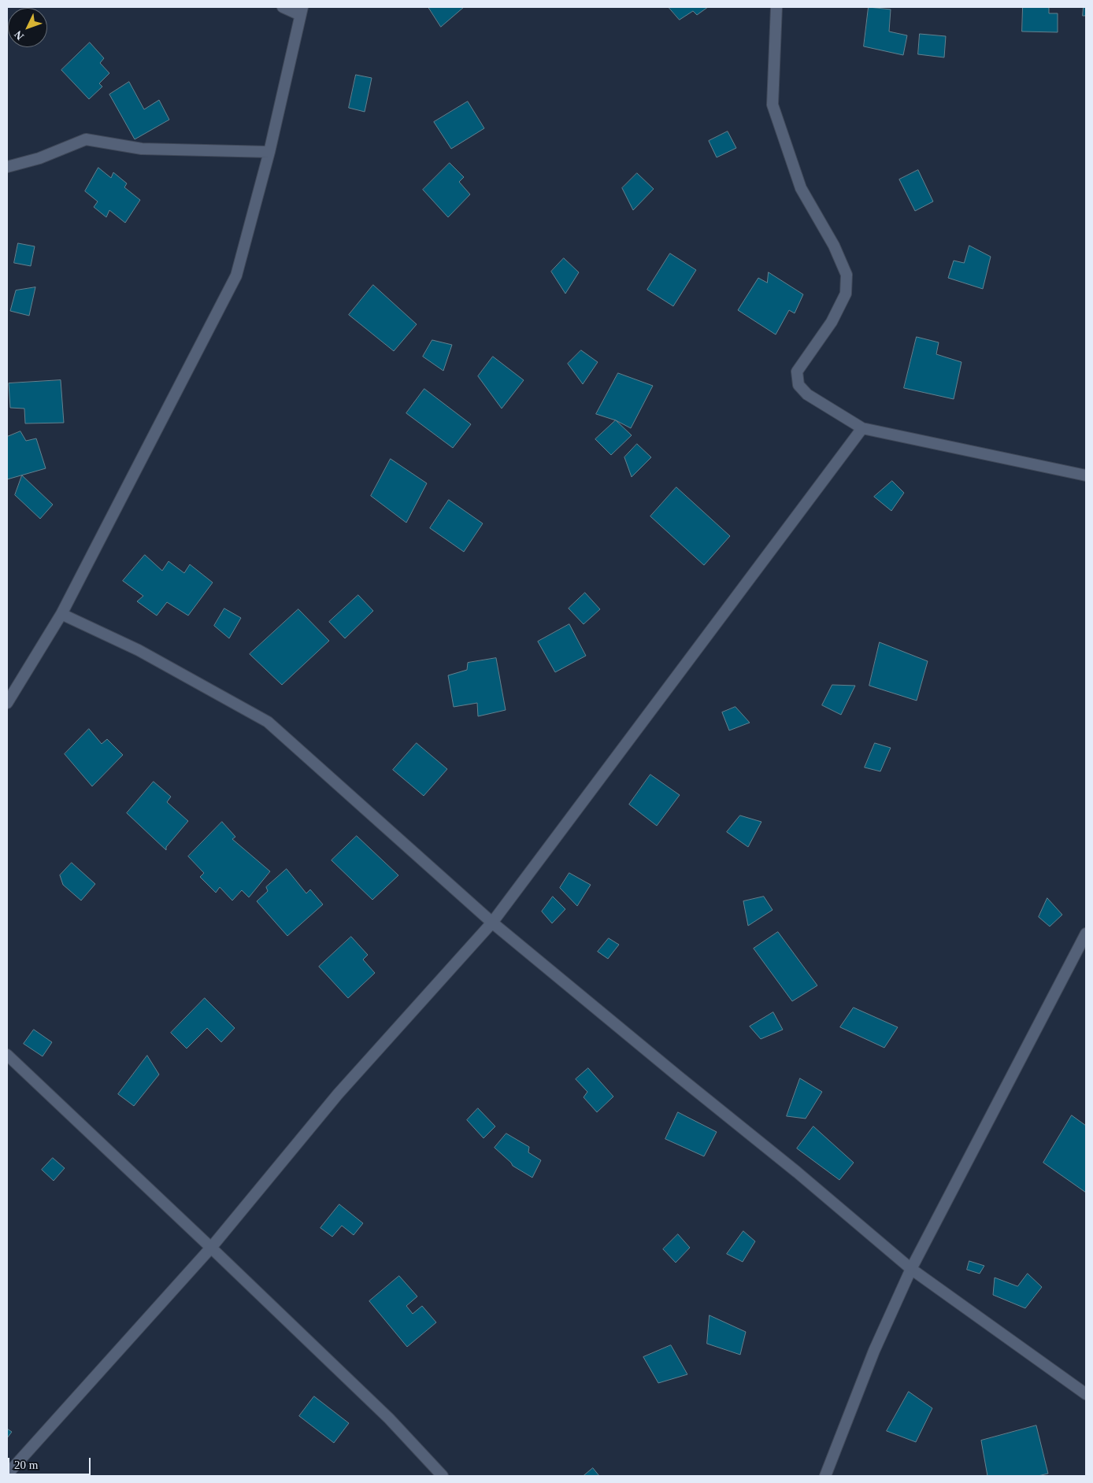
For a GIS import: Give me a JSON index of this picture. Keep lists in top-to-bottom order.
{
  "scale_bar": "20 m",
  "north": "bottom left"
}
